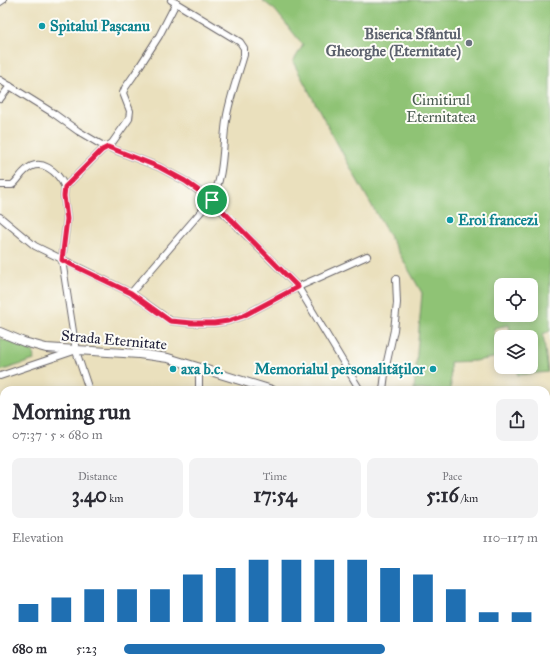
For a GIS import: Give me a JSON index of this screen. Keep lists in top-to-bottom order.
{
  "streets": {
    "street": ["Strada Eternitate"]
  },
  "parks": ["Cimitirul Eternitatea"],
  "places": [
    "Spitalul Pașcanu",
    "Biserica Sfântul Gheorghe (Eternitate)",
    "Eroi francezi",
    "axa b.c.",
    "Memorialul personalităților"
  ],
  "page": {
    "heading": ["Morning run", "07:37 · 5 × 680 m"],
    "stats": [
      ["Distance", "3.40 km"],
      ["Time", "17:54"],
      ["Pace", "5:16 /km"]
    ],
    "chart": ["Elevation", "110–117 m"],
    "list": [
      {
        "name": "680 m",
        "note": "5:23"
      }
    ]
  }
}
